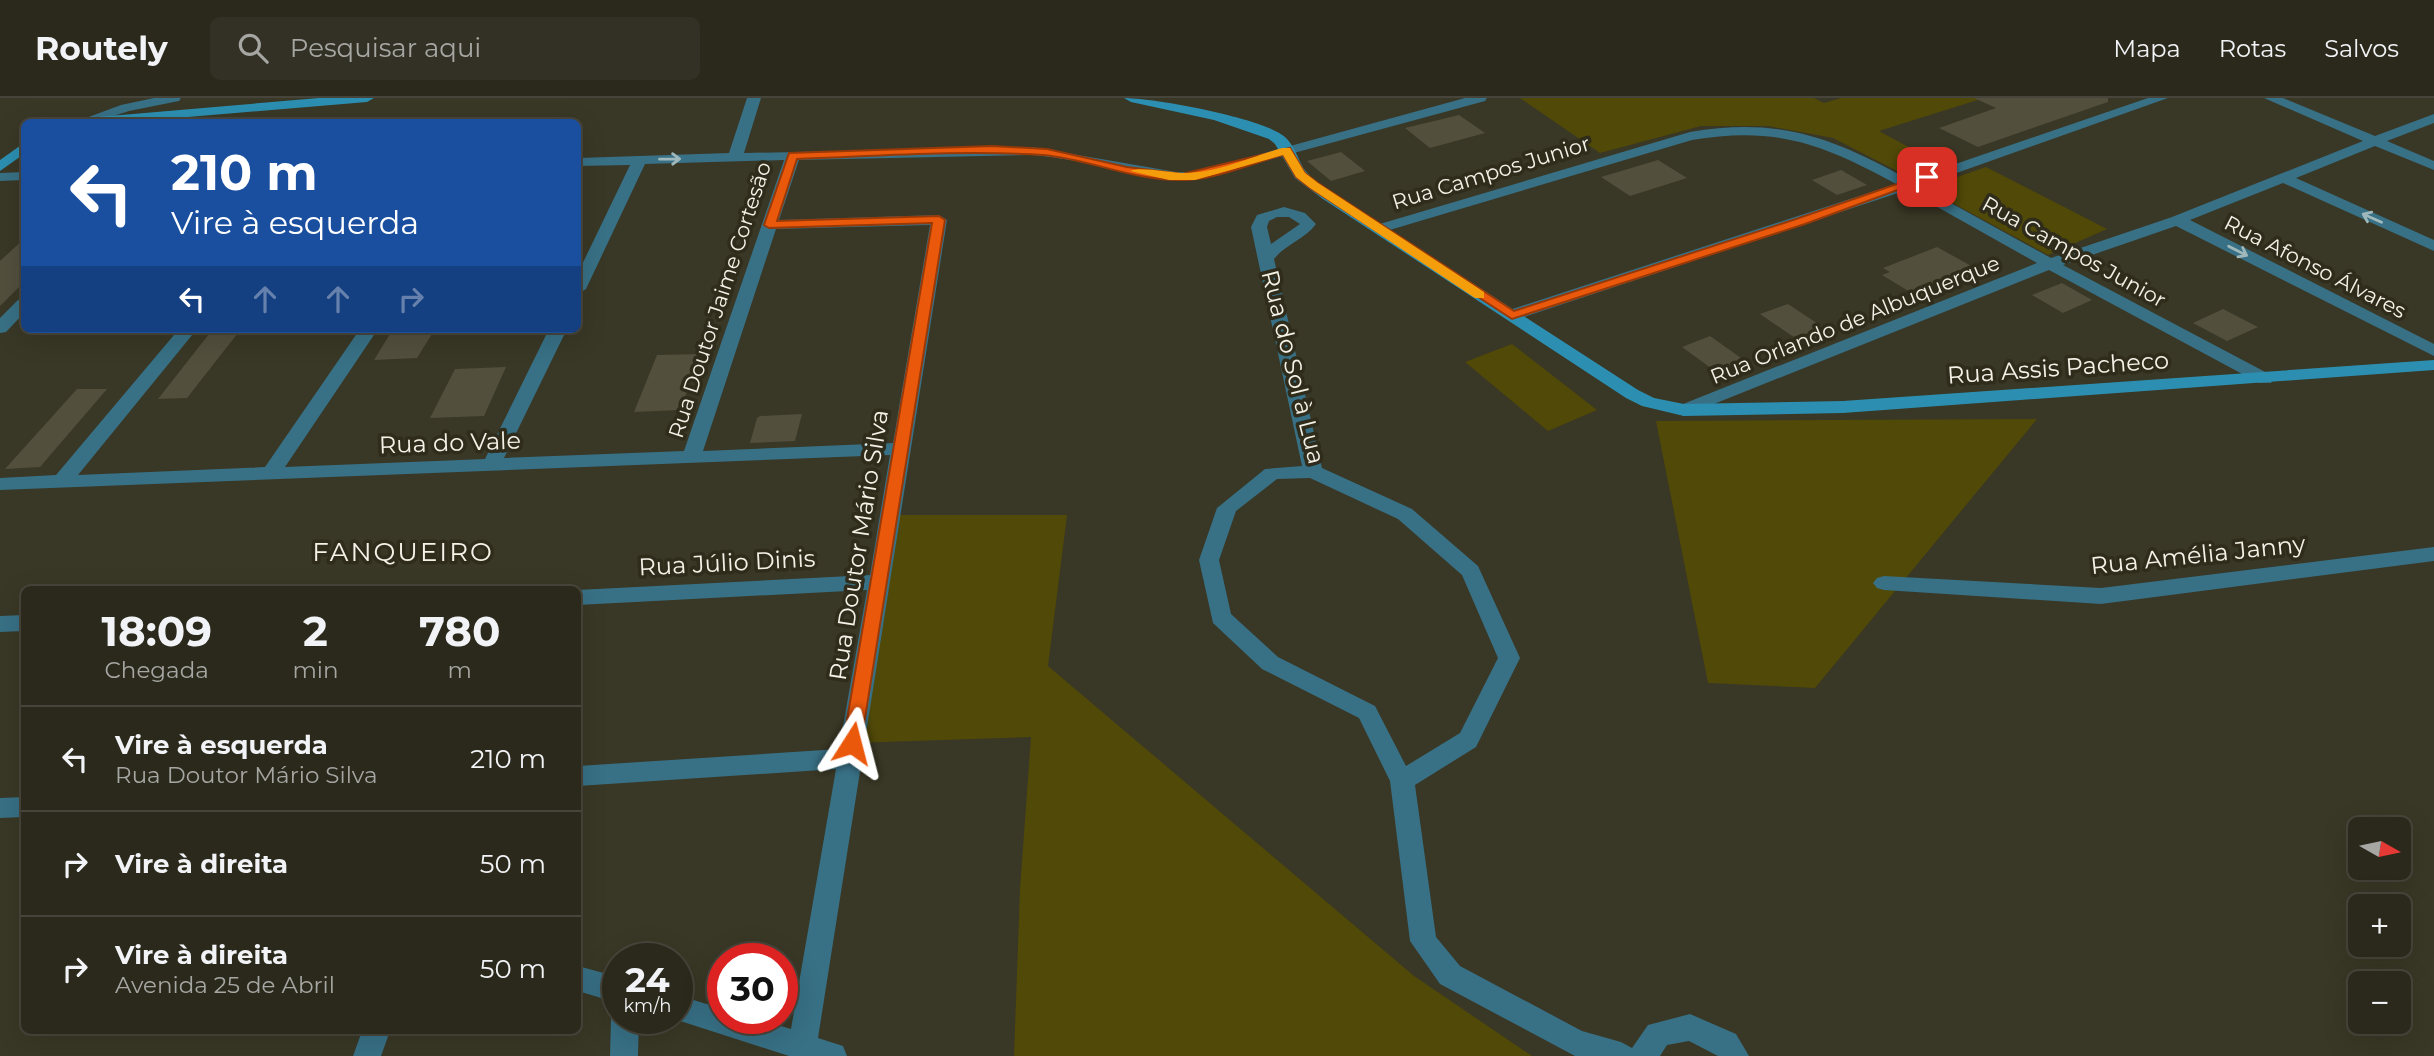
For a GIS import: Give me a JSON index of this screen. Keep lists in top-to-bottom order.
{
  "streets": {
    "street": [
      "Rua Campos Junior",
      "Rua Afonso Álvares",
      "Rua Doutor Jaime Cortesão",
      "Rua Orlando de Albuquerque",
      "Rua do Sol à Lua",
      "Rua Assis Pacheco",
      "Rua do Vale",
      "Rua Doutor Mário Silva",
      "Rua Amélia Janny",
      "Rua Júlio Dinis"
    ]
  },
  "crossings": [
    ["Rua Campos Junior", "Rua Orlando de Albuquerque"],
    ["Rua Campos Junior", "Rua Assis Pacheco"],
    ["Rua Afonso Álvares", "Rua Orlando de Albuquerque"],
    ["Rua Doutor Jaime Cortesão", "Rua do Vale"],
    ["Rua Doutor Jaime Cortesão", "Rua Doutor Mário Silva"],
    ["Rua Orlando de Albuquerque", "Rua Assis Pacheco"],
    ["Rua do Vale", "Rua Doutor Mário Silva"],
    ["Rua Doutor Mário Silva", "Rua Júlio Dinis"]
  ],
  "districts": ["FANQUEIRO"],
  "north": "right",
  "page": {
    "header": "Routely",
    "search": "Pesquisar aqui",
    "nav": ["Mapa", "Rotas", "Salvos"],
    "turn": ["210 m", "Vire à esquerda"],
    "eta": [
      "18:09",
      "Chegada",
      "2",
      "min",
      "780",
      "m"
    ],
    "list": [
      {
        "name": "Vire à esquerda",
        "note": "Rua Doutor Mário Silva",
        "value": "210 m"
      },
      {
        "name": "Vire à direita",
        "value": "50 m"
      },
      {
        "name": "Vire à direita",
        "note": "Avenida 25 de Abril",
        "value": "50 m"
      }
    ],
    "map_buttons": ["+", "−"],
    "speed": "24 km/h",
    "limit": "30"
  }
}
